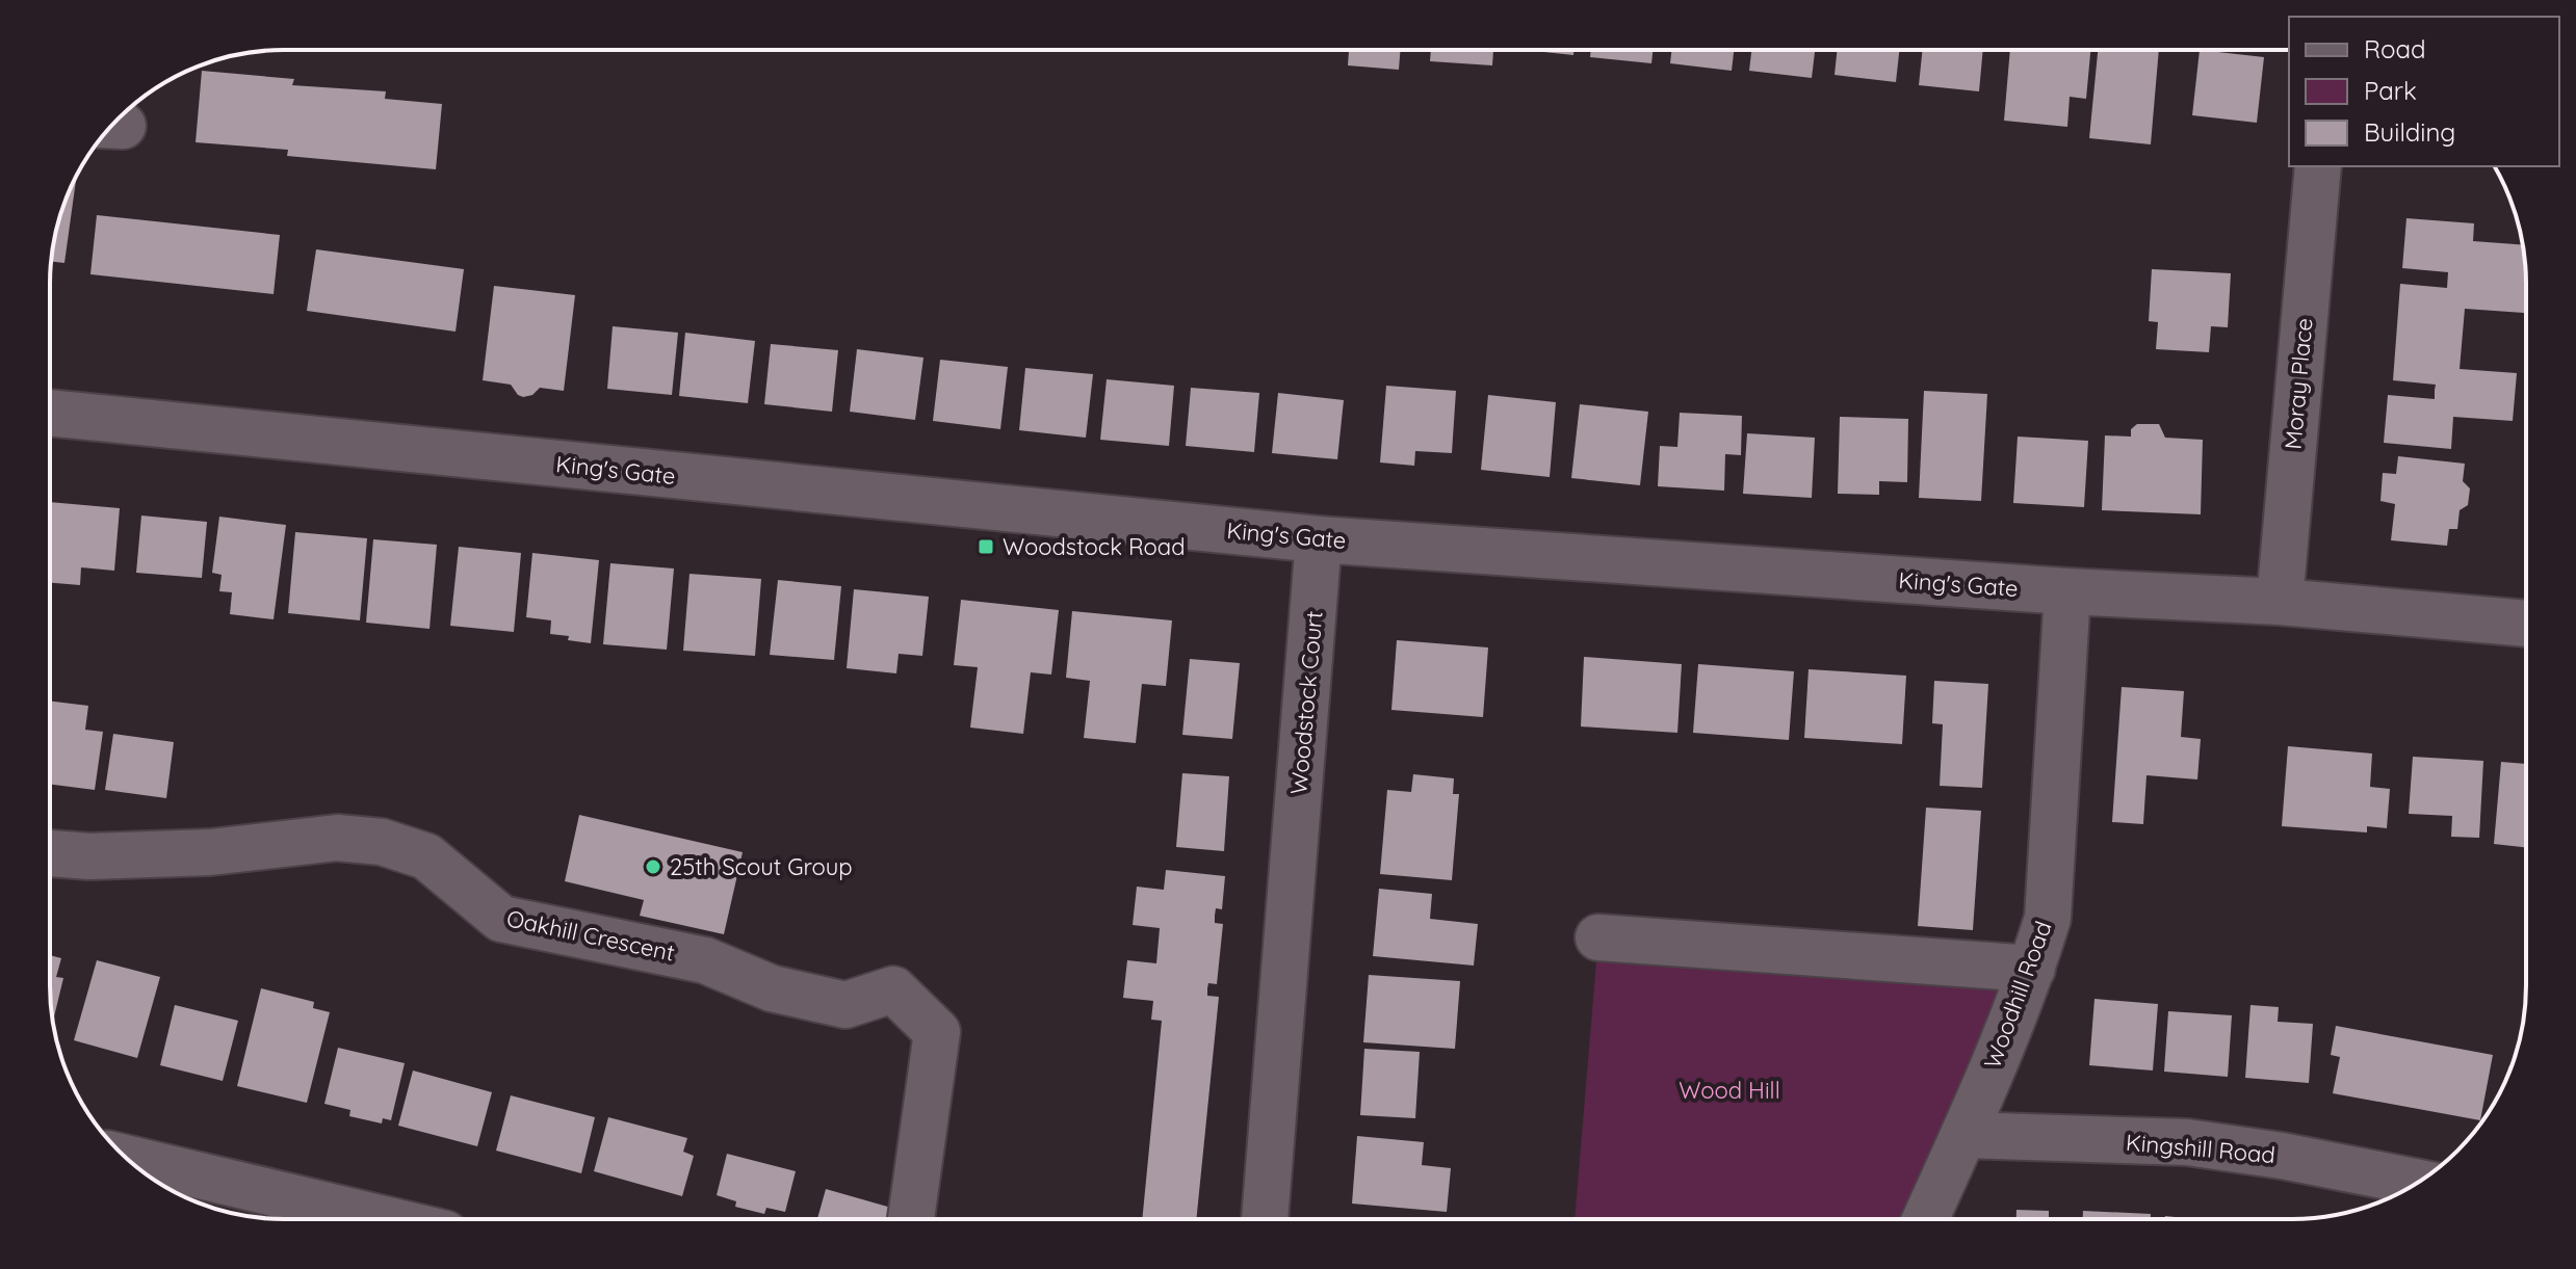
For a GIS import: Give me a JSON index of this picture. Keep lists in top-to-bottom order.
{
  "streets": {
    "street": [
      "Moray Place",
      "King's Gate",
      "Woodstock Court",
      "Oakhill Crescent",
      "Woodhill Road",
      "Kingshill Road"
    ]
  },
  "crossings": [
    ["Moray Place", "King's Gate"],
    ["King's Gate", "Woodstock Court"],
    ["King's Gate", "Woodhill Road"],
    ["Woodhill Road", "Kingshill Road"]
  ],
  "parks": ["Wood Hill"],
  "places": {
    "transit": ["Woodstock Road"],
    "other": ["25th Scout Group"]
  },
  "legend": ["Road", "Park", "Building"]
}
